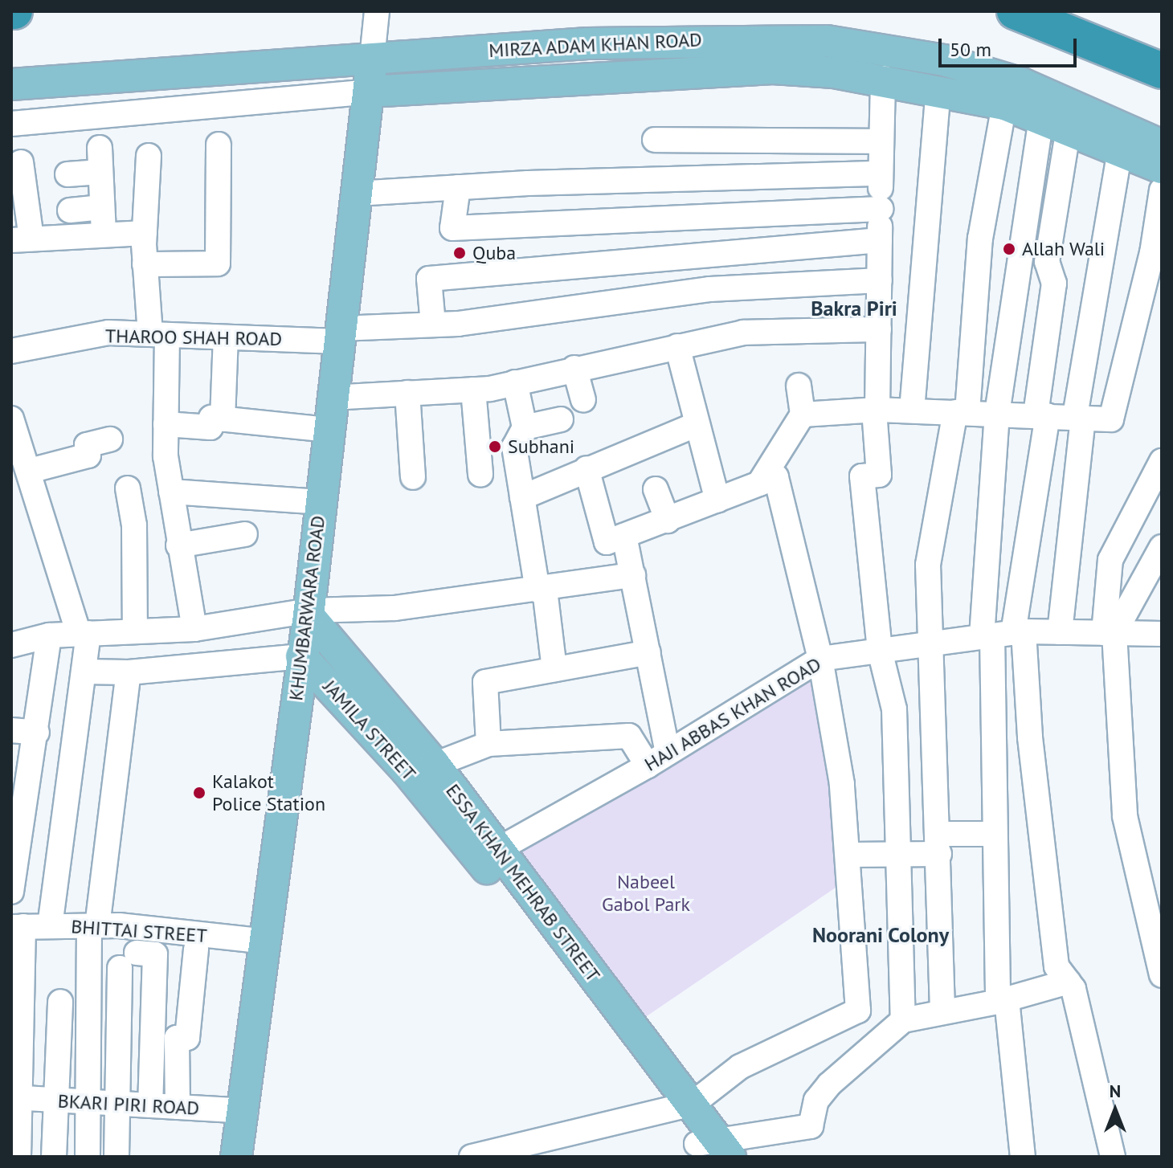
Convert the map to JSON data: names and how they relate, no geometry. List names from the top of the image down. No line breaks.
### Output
{"streets":{"main road":["MIRZA ADAM KHAN ROAD","KHUMBARWARA ROAD","JAMILA STREET","ESSA KHAN MEHRAB STREET"],"street":["THAROO SHAH ROAD","HAJI ABBAS KHAN ROAD","BHITTAI STREET","BKARI PIRI ROAD"]},"crossings":[["MIRZA ADAM KHAN ROAD","KHUMBARWARA ROAD"],["THAROO SHAH ROAD","KHUMBARWARA ROAD"],["KHUMBARWARA ROAD","JAMILA STREET"],["KHUMBARWARA ROAD","ESSA KHAN MEHRAB STREET"],["KHUMBARWARA ROAD","BHITTAI STREET"],["KHUMBARWARA ROAD","BKARI PIRI ROAD"],["HAJI ABBAS KHAN ROAD","JAMILA STREET"],["HAJI ABBAS KHAN ROAD","ESSA KHAN MEHRAB STREET"],["JAMILA STREET","ESSA KHAN MEHRAB STREET"]],"districts":["Bakra Piri","Noorani Colony"],"parks":["Nabeel Gabol Park"],"places":["Allah Wali","Quba","Subhani","Kalakot Police Station"],"scale_bar":"50 m","north":"top"}
